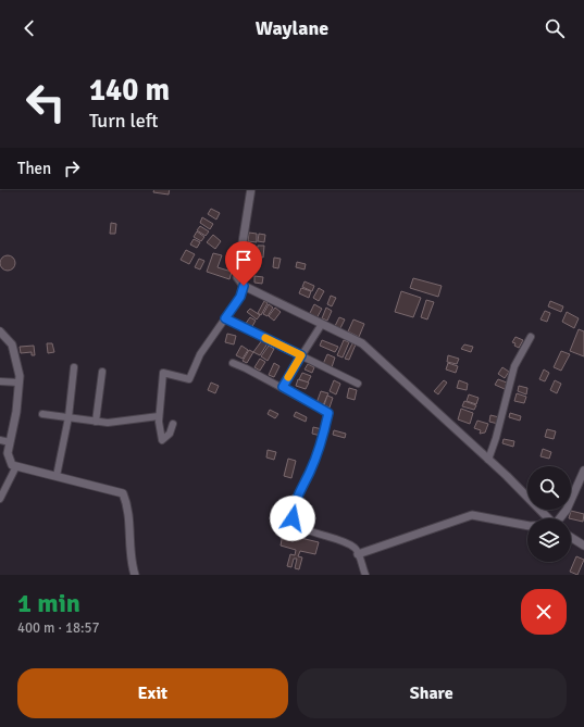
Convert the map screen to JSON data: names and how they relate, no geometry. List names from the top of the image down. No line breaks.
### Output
{"page":{"header":"Waylane","turn":["140 m","Turn left"],"then":"Then","heading":["1 min","400 m · 18:57"],"buttons":["Exit","Share"]}}
